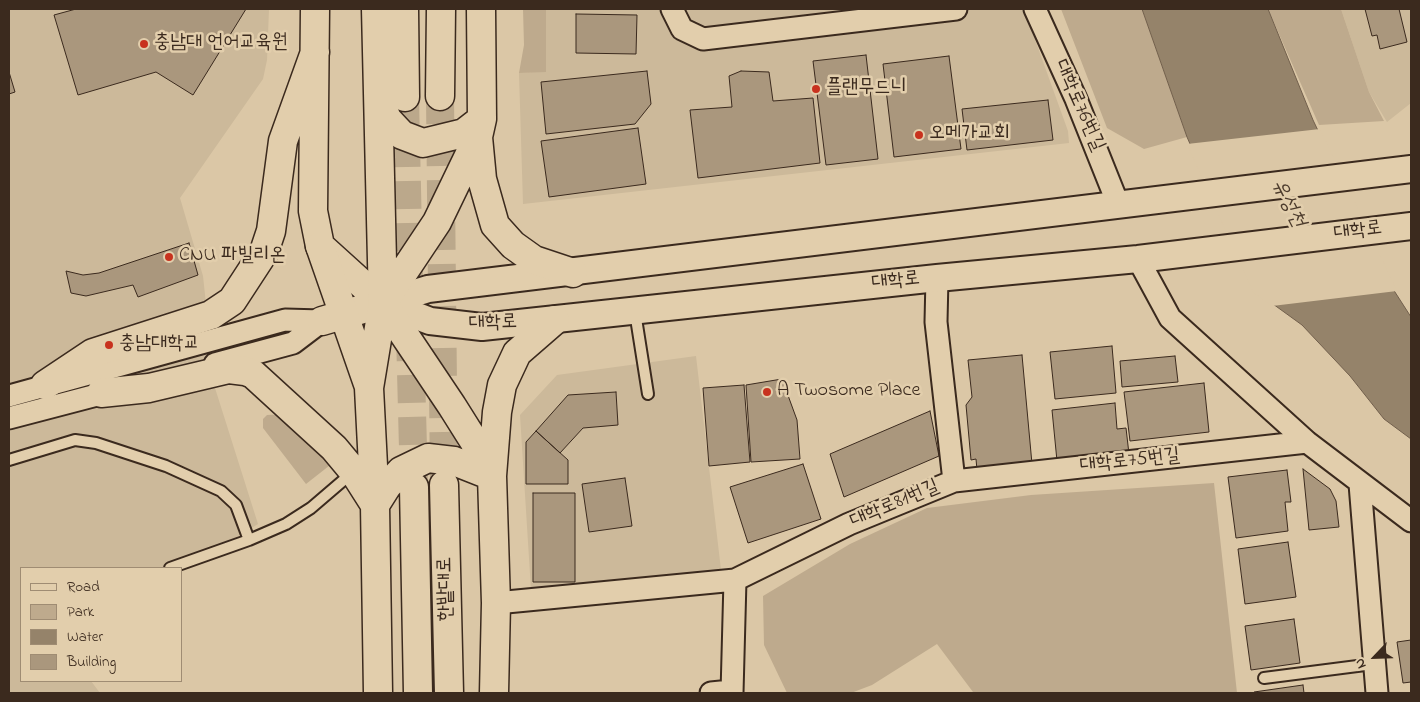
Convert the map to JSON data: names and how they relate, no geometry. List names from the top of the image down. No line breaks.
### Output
{"streets":{"main road":["대학로","한밭대로"],"street":["대학로76번길","대학로75번길","대학로81번길"]},"crossings":[["대학로76번길","대학로"],["대학로","대학로81번길"],["대학로75번길","대학로81번길"]],"water":["유성천"],"places":["충남대 언어교육원","플랜무드니","오메가교회","CNU 파빌리온","충남대학교","A Twosome Place"],"legend":["Road","Park","Water","Building"],"north":"bottom left"}
